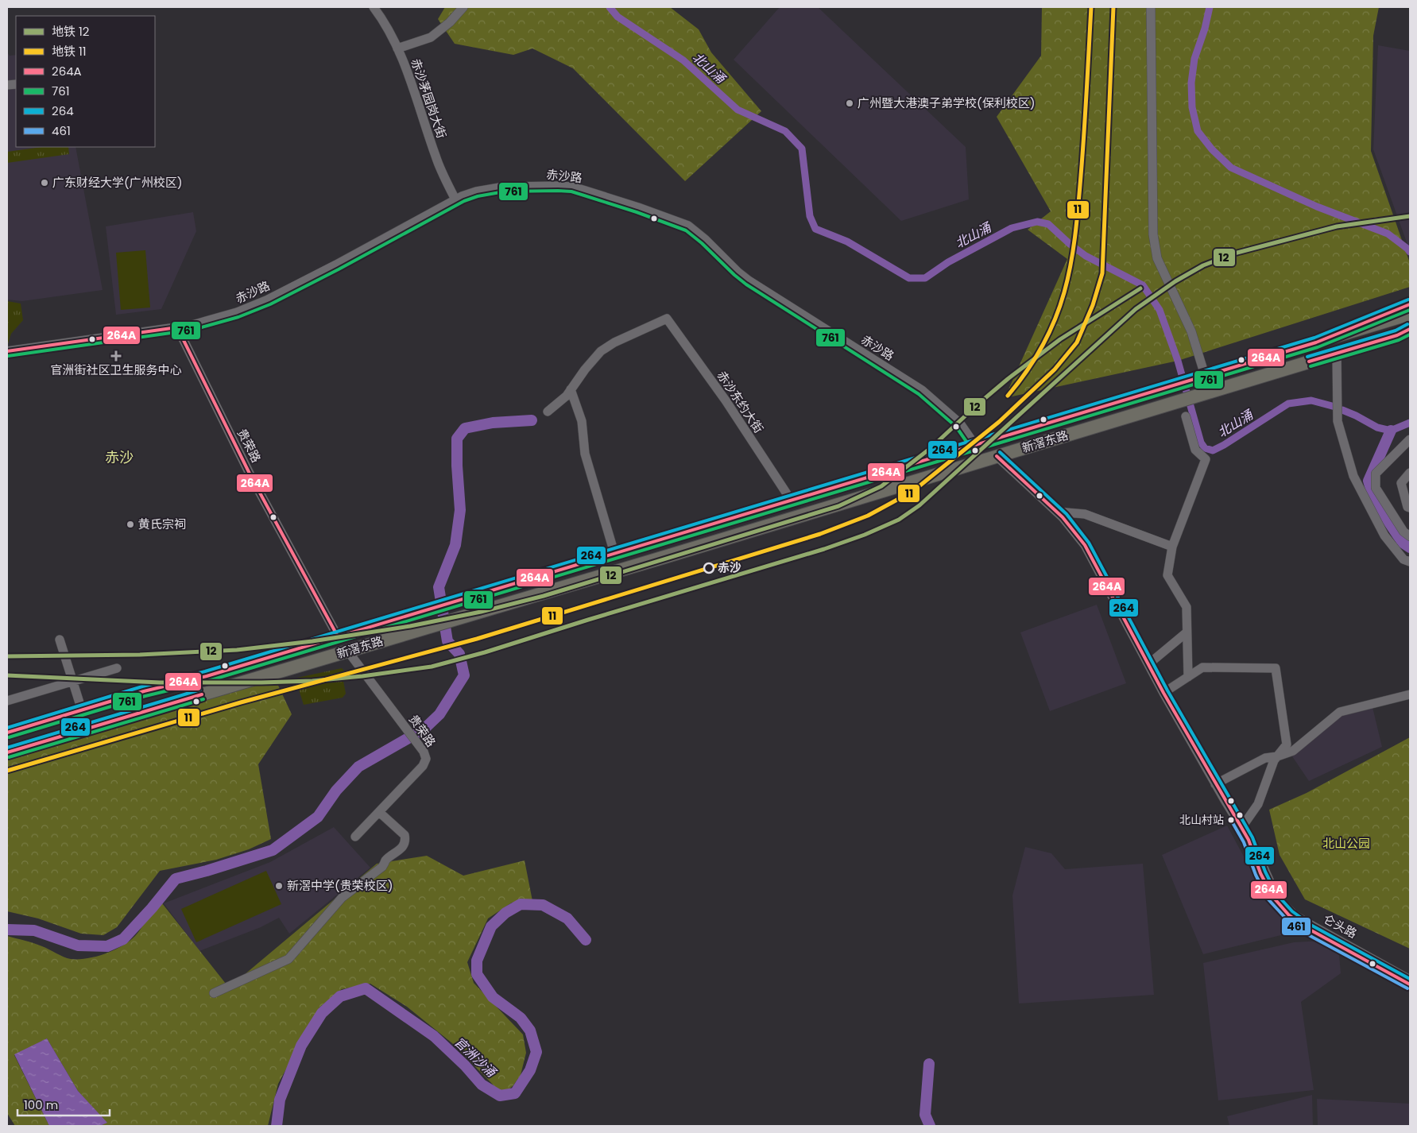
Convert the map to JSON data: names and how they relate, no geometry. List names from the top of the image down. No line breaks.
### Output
{"streets":{"highway":["新滘东路"],"street":["赤沙茅园岗大街","赤沙路","赤沙东约大街","贵荣路","仑头路"]},"crossings":[["赤沙茅园岗大街","赤沙路"],["赤沙路","新滘东路"],["赤沙路","贵荣路"],["赤沙东约大街","新滘东路"],["新滘东路","贵荣路"],["新滘东路","仑头路"]],"districts":["赤沙"],"water":["北山涌","官洲沙涌"],"parks":["北山公园"],"places":{"other":["广州暨大港澳子弟学校(保利校区)","广东财经大学(广州校区)","黄氏宗祠","赤沙","北山村站","新滘中学(贵荣校区)"],"health":["官洲街社区卫生服务中心"]},"lines":["metro line 11","transit line 761","metro line 12","transit line 264","transit line 264A","transit line 461"],"legend":["地铁 12","地铁 11","264A","761","264","461"],"scale_bar":"100 m"}
